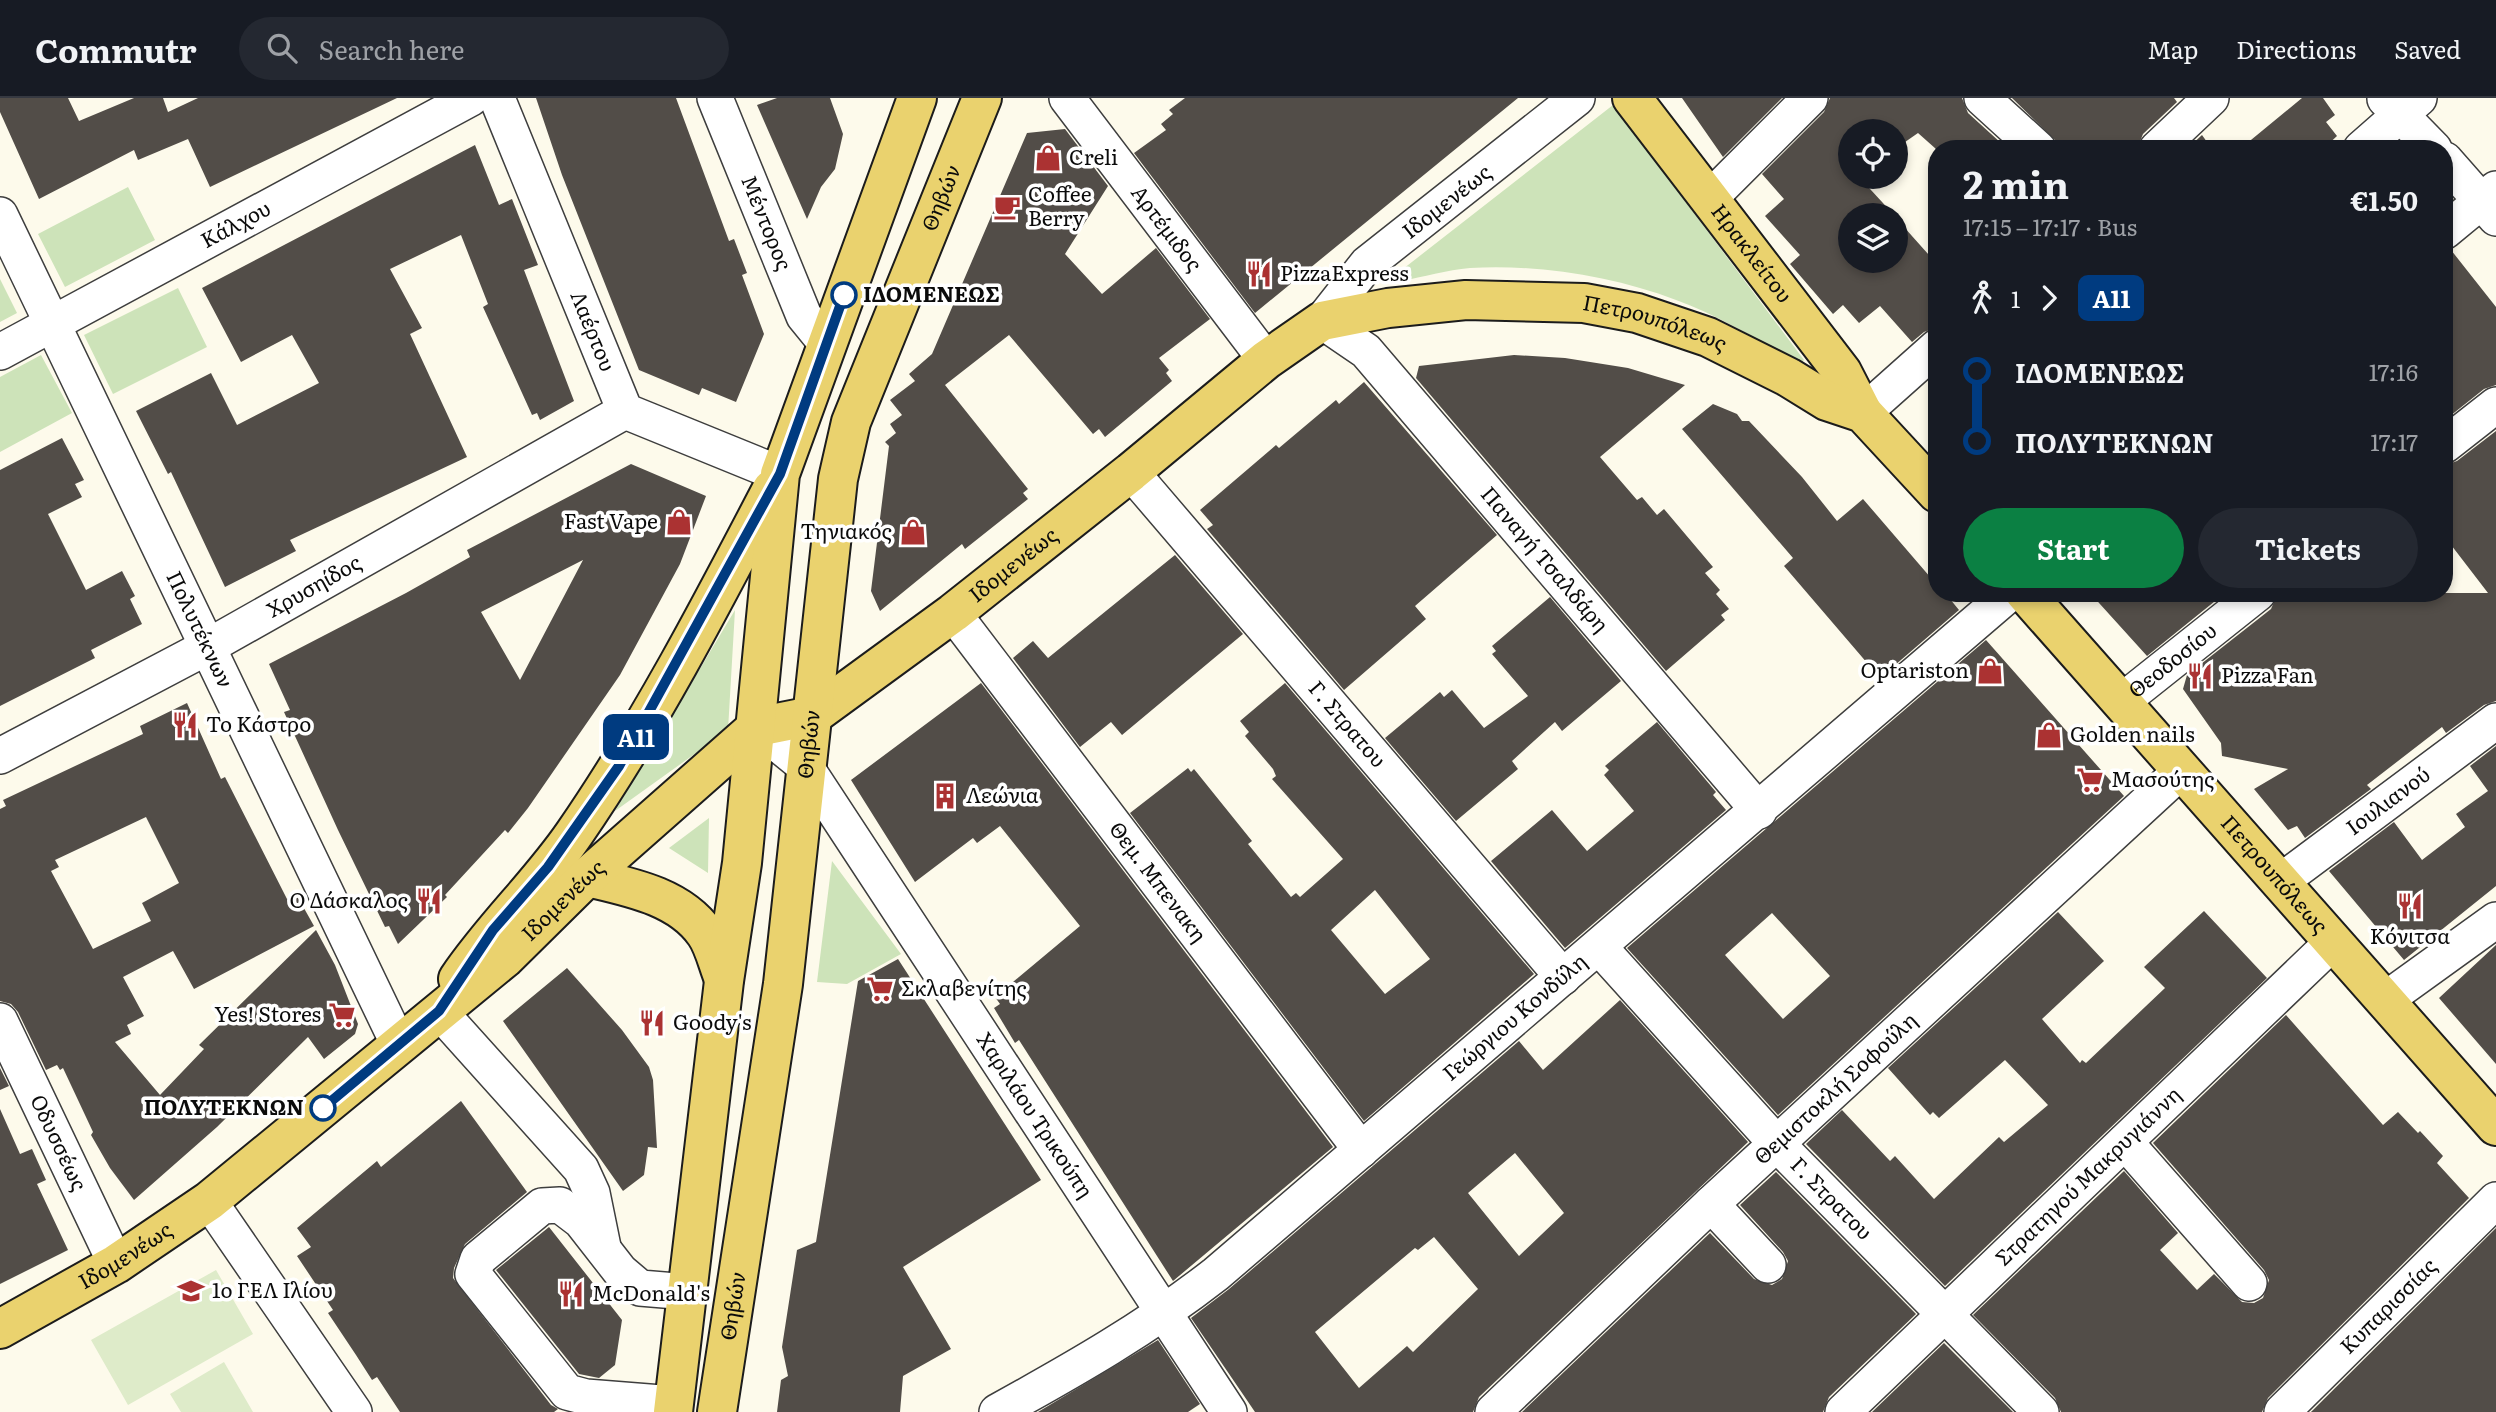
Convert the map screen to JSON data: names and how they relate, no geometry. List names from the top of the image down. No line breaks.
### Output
{"streets":{"main road":["Θηβών","Ιδομενέως","Ηρακλείτου","Πετρουπόλεως"],"street":["Μέντορος","Κάλχου","Αρτέμιδος","Λαέρτου","Παναγή Τσαλδάρη","Χρυσηίδος","Πολυτέκνων","Θεοδοσίου","Γ. Στρατου","Ιουλιανού","Θεμ. Μπενακη","Γεώργιου Κονδύλη","Θεμιστοκλή Σοφούλη","Χαριλάου Τρικούπη","Οδυσσέως","Στρατηγού Μακρυγιάννη","Κυπαρισσίας"]},"crossings":[["Θηβών","Ιδομενέως"],["Θηβών","Χαριλάου Τρικούπη"],["Ιδομενέως","Αρτέμιδος"],["Ιδομενέως","Πετρουπόλεως"],["Ιδομενέως","Παναγή Τσαλδάρη"],["Ιδομενέως","Πολυτέκνων"],["Ιδομενέως","Γ. Στρατου"],["Ιδομενέως","Θεμ. Μπενακη"],["Ιδομενέως","Χαριλάου Τρικούπη"],["Ιδομενέως","Οδυσσέως"],["Κάλχου","Πολυτέκνων"],["Ηρακλείτου","Πετρουπόλεως"],["Πετρουπόλεως","Παναγή Τσαλδάρη"],["Πετρουπόλεως","Θεοδοσίου"],["Πετρουπόλεως","Ιουλιανού"],["Πετρουπόλεως","Θεμιστοκλή Σοφούλη"],["Πετρουπόλεως","Στρατηγού Μακρυγιάννη"],["Λαέρτου","Χρυσηίδος"],["Παναγή Τσαλδάρη","Γεώργιου Κονδύλη"],["Χρυσηίδος","Πολυτέκνων"],["Γ. Στρατου","Γεώργιου Κονδύλη"],["Γ. Στρατου","Θεμιστοκλή Σοφούλη"],["Γ. Στρατου","Στρατηγού Μακρυγιάννη"],["Θεμ. Μπενακη","Γεώργιου Κονδύλη"],["Γεώργιου Κονδύλη","Χαριλάου Τρικούπη"]],"places":{"shop":["Creli","Fast Vape","Τηνιακός","Optariston","Golden nails"],"cafe":["Coffee Berry"],"restaurant":["PizzaExpress","Pizza Fan","Το Κάστρο","Ο Δάσκαλος","Κόνιτσα","Goody's","McDonald's"],"other":["ΙΔΟΜΕΝΕΩΣ","ΠΟΛΥΤΕΚΝΩΝ"],"supermarket":["Μασούτης","Σκλαβενίτης","Yes! Stores"],"building":["Λεώνια"],"school or university":["1ο ΓΕΛ Ιλίου"]},"lines":["bus line Α11"],"page":{"header":"Commutr","search":"Search here","nav":["Map","Directions","Saved"],"on_map":"Α11","heading":["2 min","17:15 – 17:17 · Bus","€1.50"],"legs":["1","Α11"],"list":[{"name":"ΙΔΟΜΕΝΕΩΣ","value":"17:16"},{"name":"ΠΟΛΥΤΕΚΝΩΝ","value":"17:17"}],"buttons":["Start","Tickets"]}}
